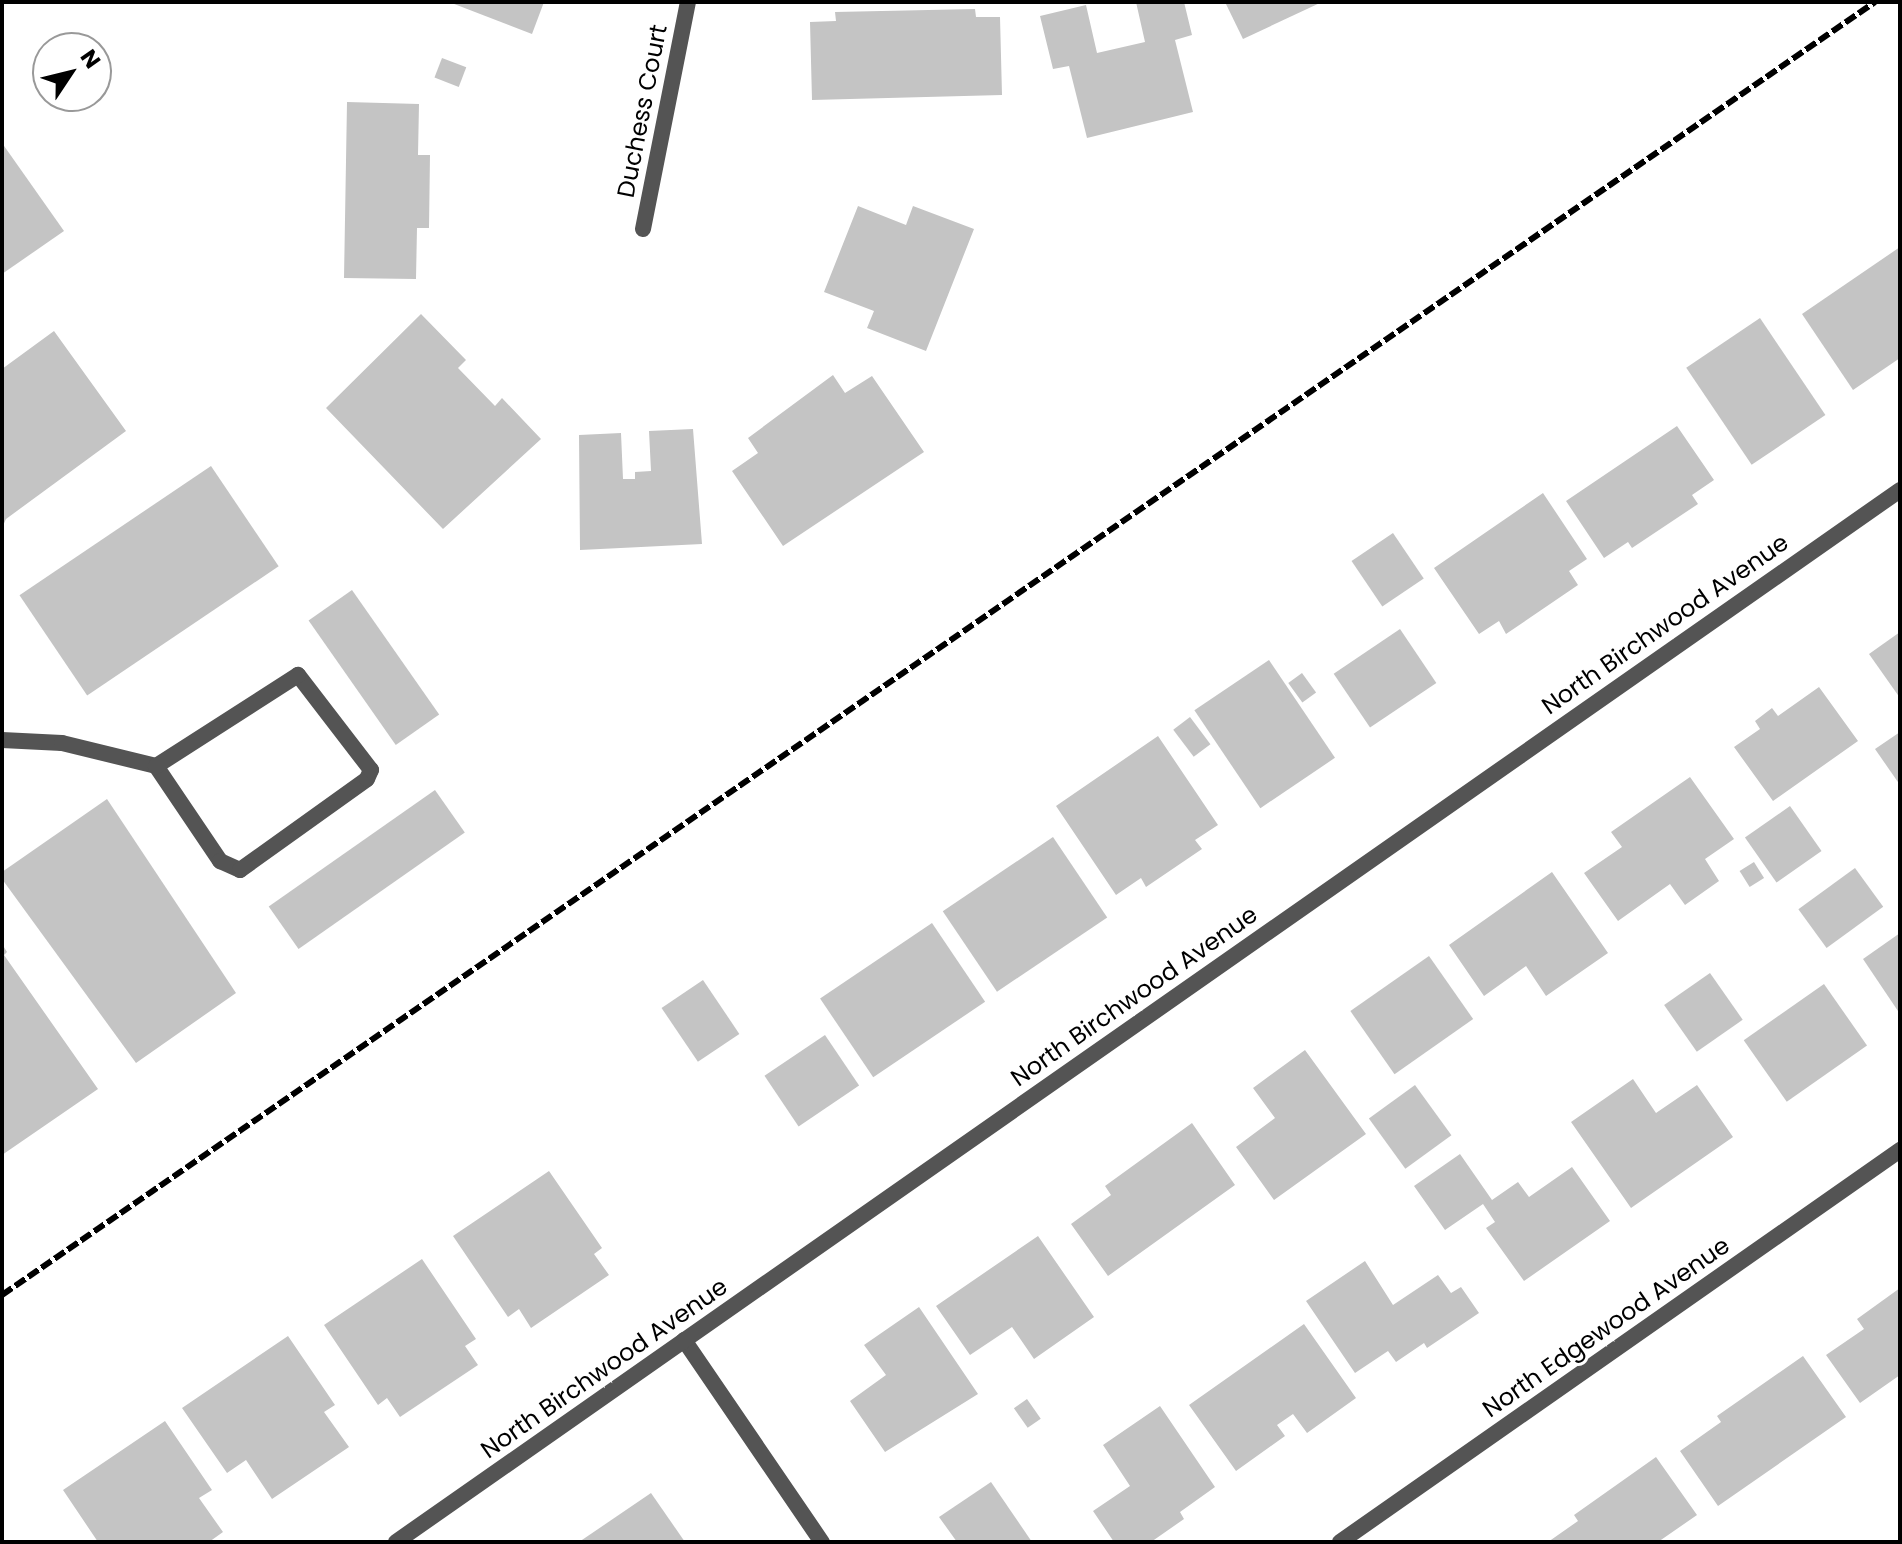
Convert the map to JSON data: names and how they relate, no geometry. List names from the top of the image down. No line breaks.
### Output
{"streets":{"street":["Duchess Court","North Birchwood Avenue","North Edgewood Avenue"]},"north":"top right"}
